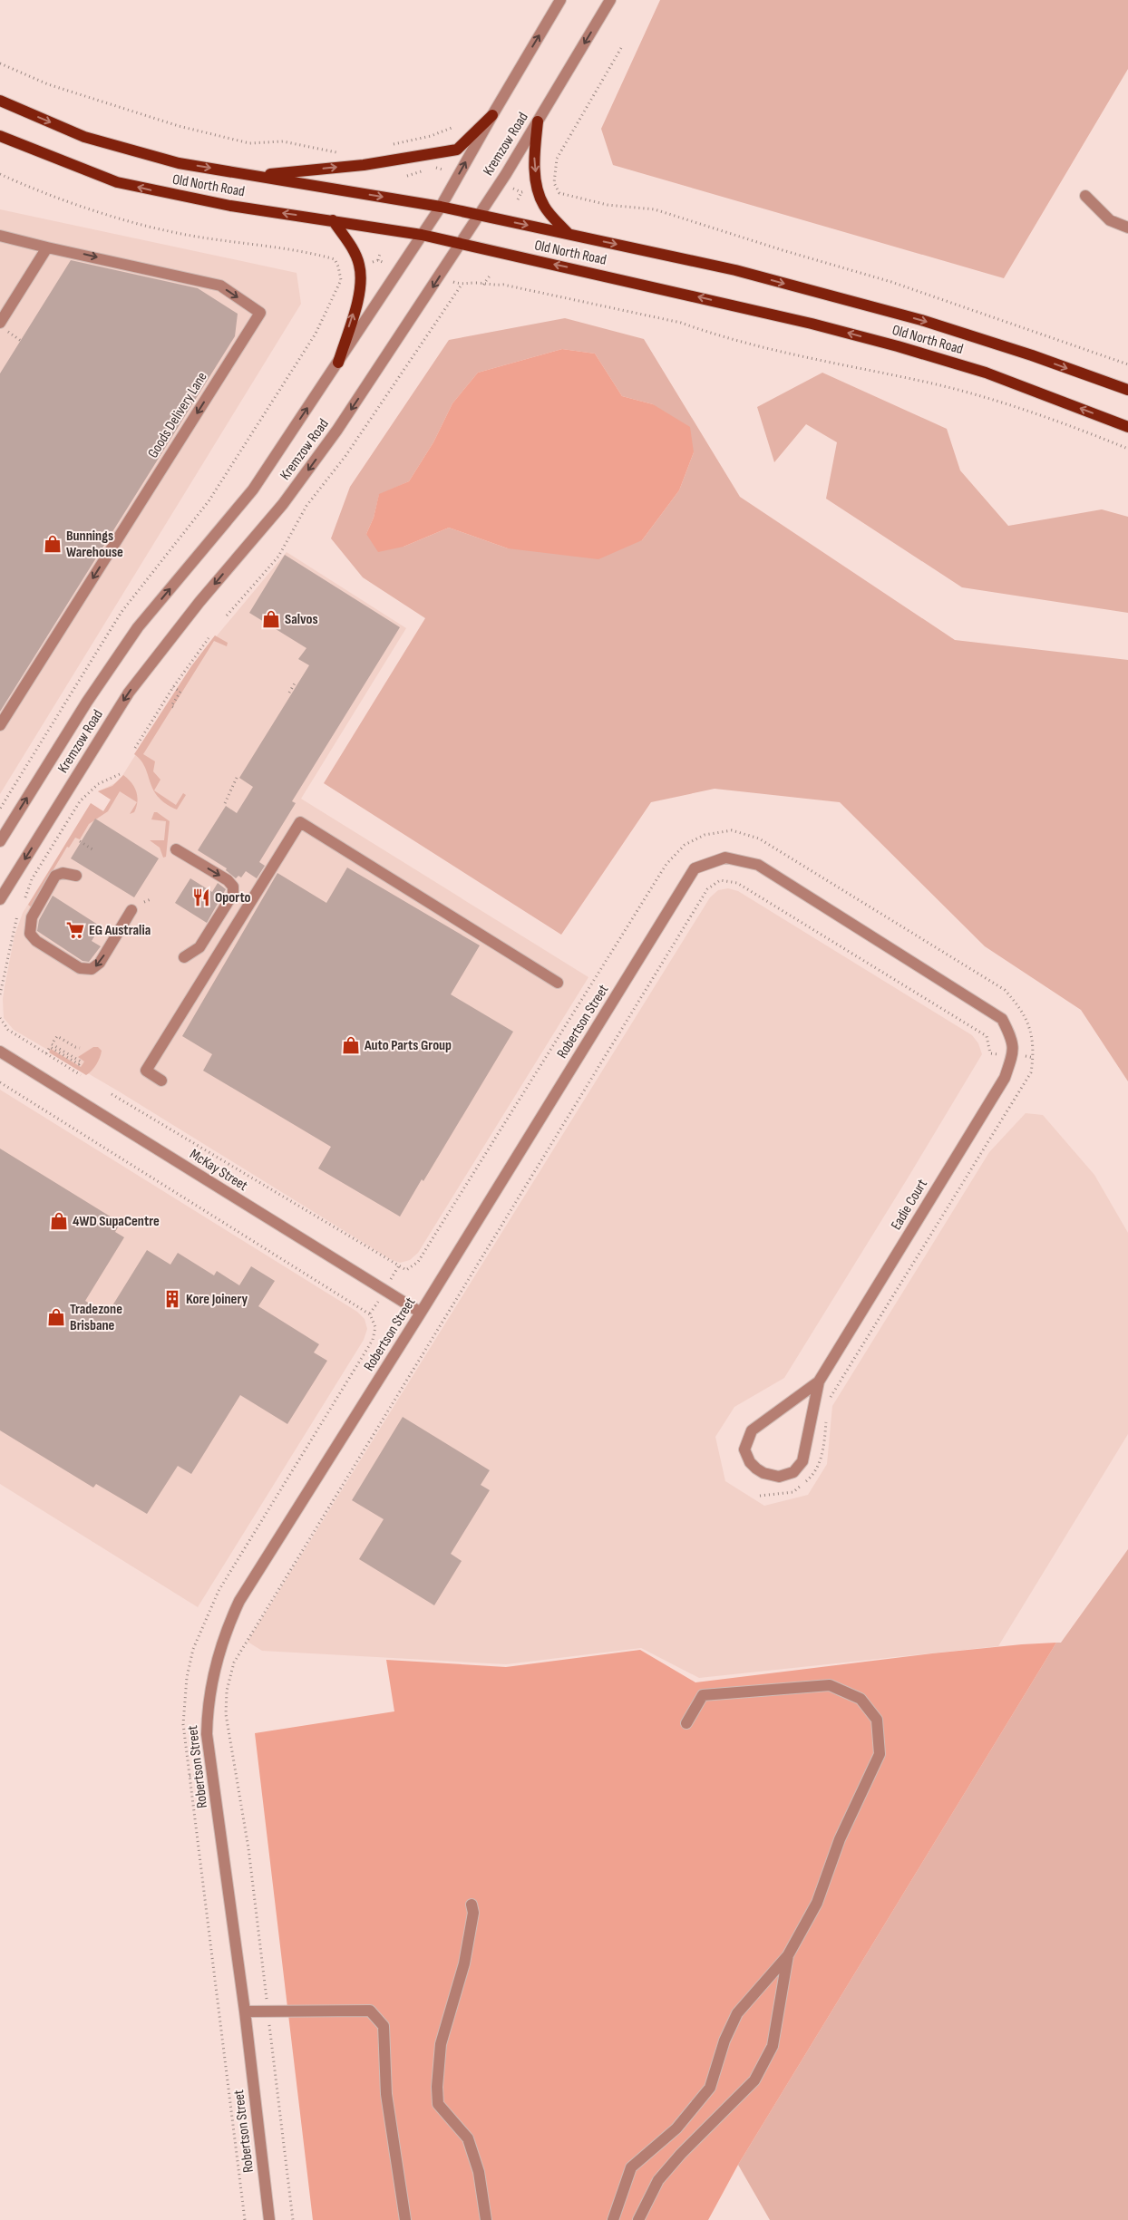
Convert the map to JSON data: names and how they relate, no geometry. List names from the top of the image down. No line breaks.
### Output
{"streets":{"main road":["Old North Road"],"street":["Kremzow Road","Goods Delivery Lane","Robertson Street","McKay Street","Eadie Court"]},"crossings":[["Kremzow Road","Old North Road"],["Robertson Street","McKay Street"],["Robertson Street","Eadie Court"]],"places":{"shop":["Bunnings Warehouse","Salvos","Auto Parts Group","4WD SupaCentre","Tradezone Brisbane"],"restaurant":["Oporto"],"supermarket":["EG Australia"],"building":["Kore Joinery"]}}
